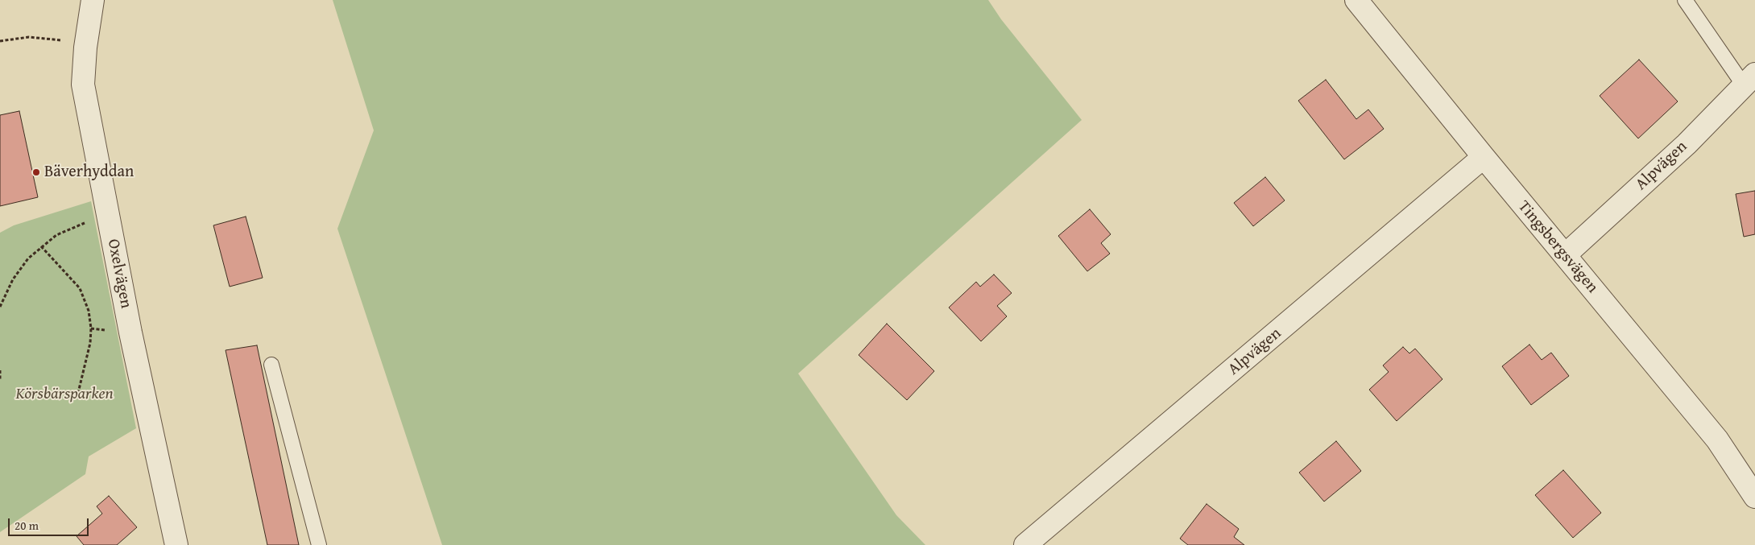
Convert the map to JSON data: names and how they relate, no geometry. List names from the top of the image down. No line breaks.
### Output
{"streets":{"street":["Alpvägen","Tingsbergsvägen","Oxelvägen"]},"crossings":[["Alpvägen","Tingsbergsvägen"]],"parks":["Körsbärsparken"],"places":["Bäverhyddan"],"scale_bar":"20 m"}
